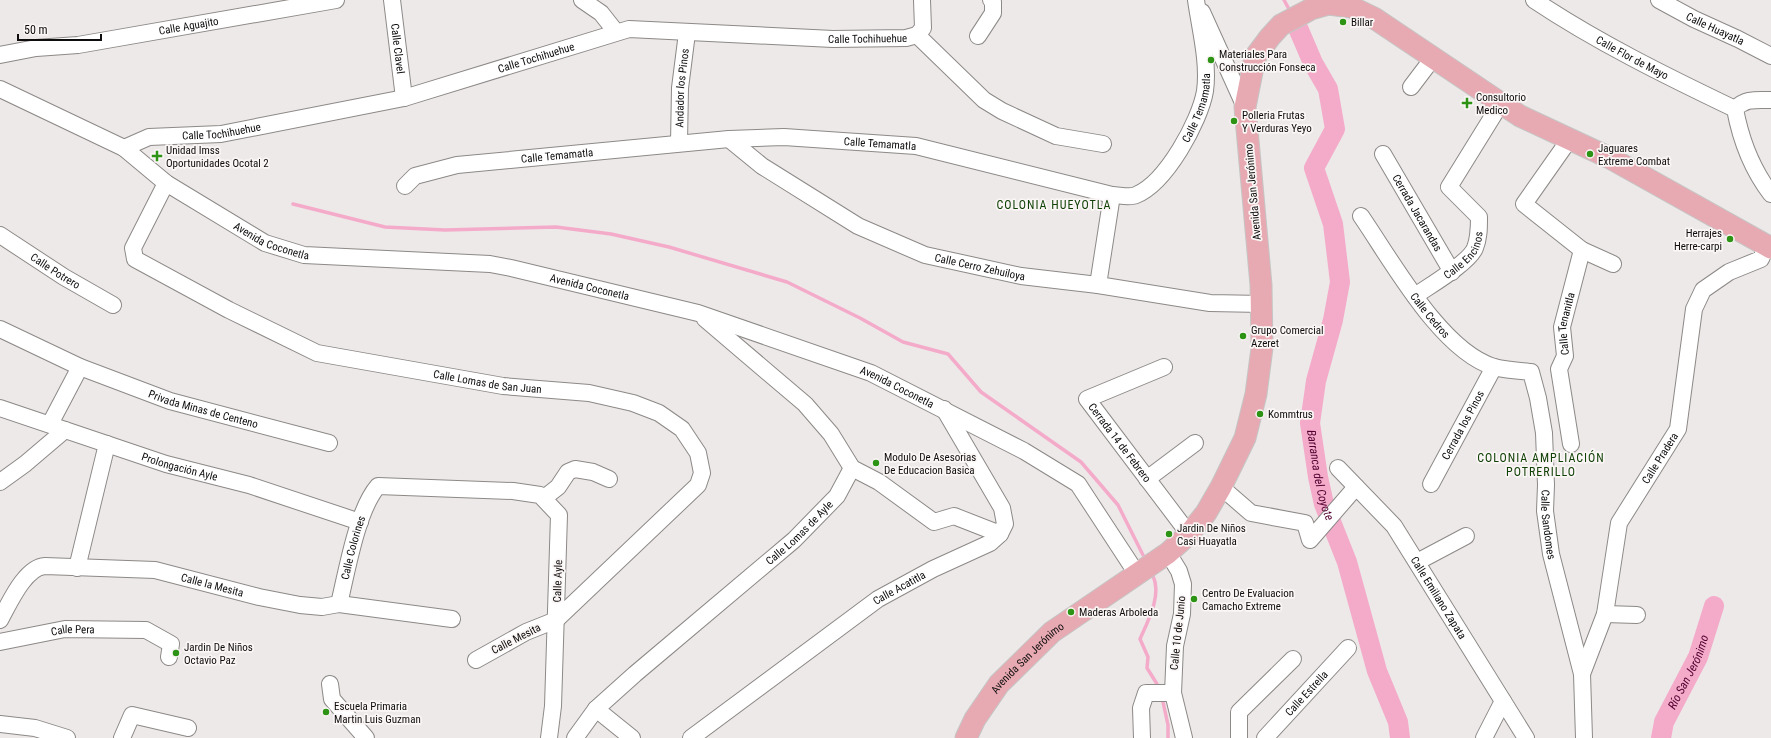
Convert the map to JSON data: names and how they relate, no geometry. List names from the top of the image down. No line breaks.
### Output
{"streets":{"main road":["Avenida San Jerónimo"],"street":["Calle Aguajito","Calle Huayatla","Calle Tochihuehue","Calle Clavel","Calle Flor de Mayo","Andador los Pinos","Calle Temamatla","Cerrada Jacarandas","Avenida Coconetla","Calle Encinos","Calle Cerro Zehuiloya","Calle Potrero","Calle Cedros","Calle Tenanitla","Calle Lomas de San Juan","Privada Minas de Centeno","Cerrada los Pinos","Cerrada 14 de Febrero","Calle Pradera","Prolongación Ayle","Calle Sandomes","Calle Lomas de Ayle","Calle Colorines","Calle Ayle","Calle la Mesita","Calle Acatitla","Calle Emiliano Zapata","Calle Pera","Calle 10 de Junio","Calle Mesita","Calle Estrella"]},"crossings":[["Calle Tochihuehue","Calle Clavel"],["Calle Tochihuehue","Andador los Pinos"],["Calle Tochihuehue","Avenida Coconetla"],["Andador los Pinos","Calle Temamatla"],["Calle Temamatla","Calle Cerro Zehuiloya"],["Avenida San Jerónimo","Avenida Coconetla"],["Avenida San Jerónimo","Calle Encinos"],["Avenida San Jerónimo","Calle Cerro Zehuiloya"],["Avenida San Jerónimo","Cerrada 14 de Febrero"],["Avenida San Jerónimo","Calle Pradera"],["Avenida San Jerónimo","Calle 10 de Junio"],["Cerrada Jacarandas","Calle Encinos"],["Avenida Coconetla","Calle Lomas de San Juan"],["Calle Encinos","Calle Cedros"],["Calle Cedros","Cerrada los Pinos"],["Calle Cedros","Calle Sandomes"],["Calle Lomas de San Juan","Calle Ayle"],["Calle Lomas de San Juan","Calle Mesita"],["Calle Pradera","Calle Sandomes"],["Prolongación Ayle","Calle Colorines"],["Calle Colorines","Calle Ayle"],["Calle Colorines","Calle la Mesita"],["Calle Ayle","Calle Mesita"]],"districts":["COLONIA HUEYOTLA","COLONIA AMPLIACIÓN POTRERILLO"],"water":["Barranca del Coyote","Río San Jerónimo"],"places":{"other":["Billar","Materiales Para Construcción Fonseca","Polleria Frutas Y Verduras Yeyo","Jaguares Extreme Combat","Herrajes Herre-carpi","Grupo Comercial Azeret","Kommtrus","Modulo De Asesorias De Educacion Basica","Jardin De Niños Casi Huayatla","Centro De Evaluacion Camacho Extreme","Maderas Arboleda","Jardin De Niños Octavio Paz","Escuela Primaria Martin Luis Guzman"],"health":["Consultorio Medico","Unidad Imss Oportunidades Ocotal 2"]},"scale_bar":"50 m"}
